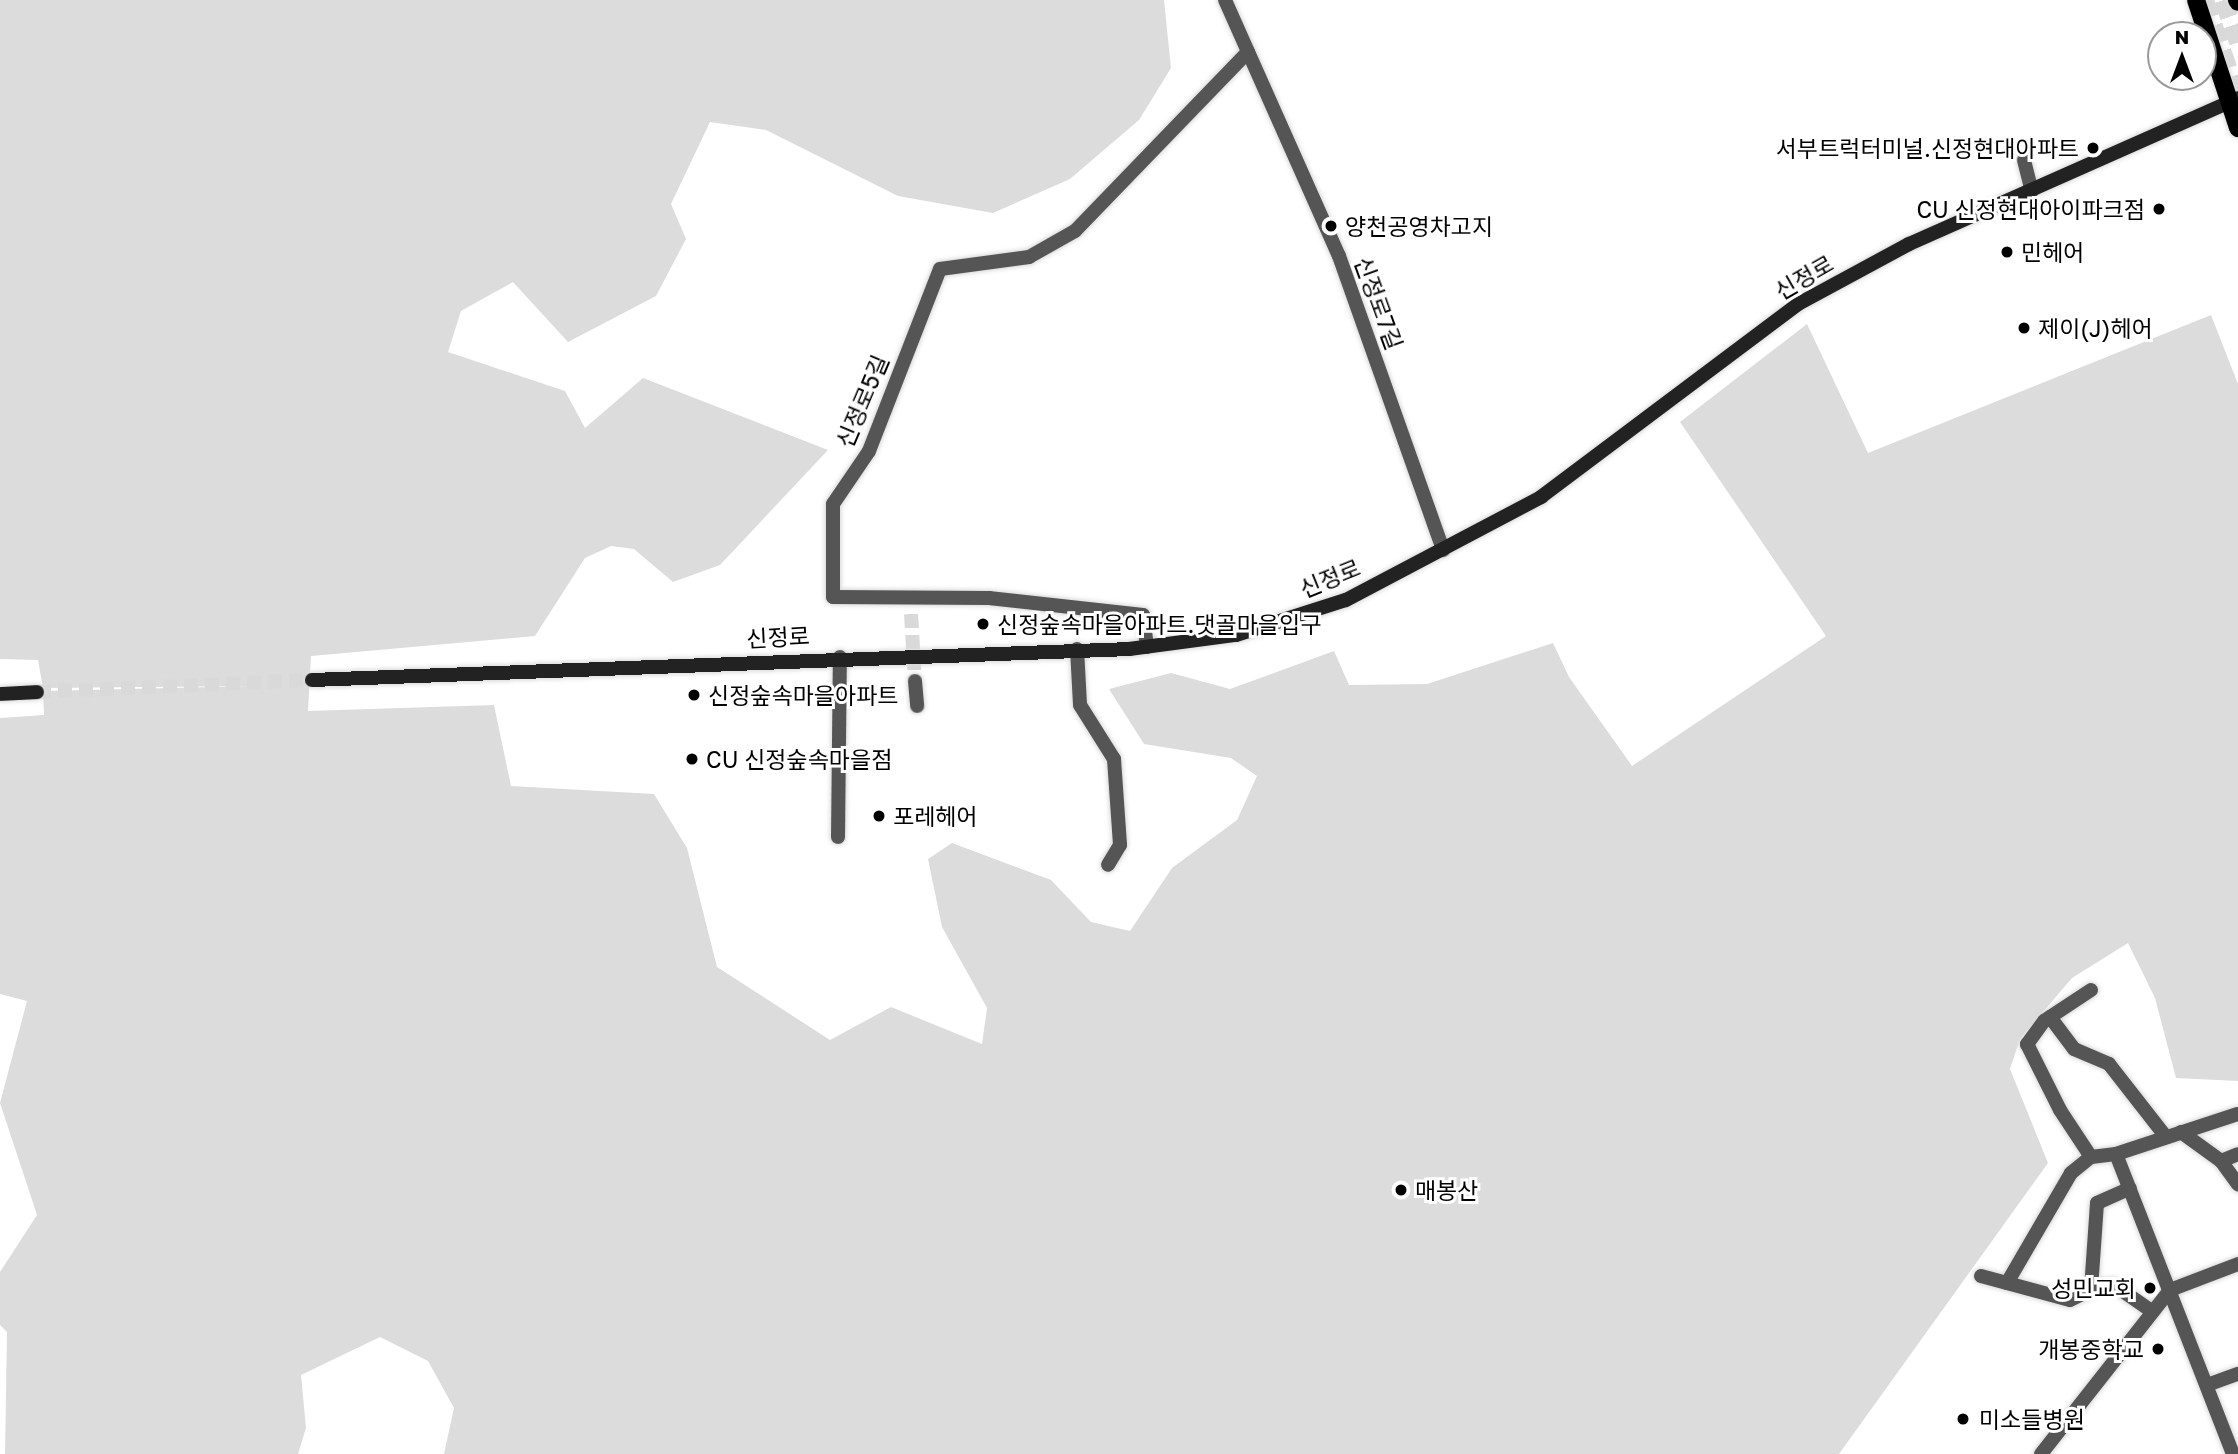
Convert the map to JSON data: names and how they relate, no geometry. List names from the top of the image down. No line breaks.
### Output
{"streets":{"main road":["신정로"],"street":["신정로7길","신정로5길"]},"crossings":[["신정로","신정로7길"],["신정로","신정로5길"],["신정로7길","신정로5길"]],"places":["서부트럭터미널.신정현대아파트","CU 신정현대아이파크점","양천공영차고지","민헤어","제이(J)헤어","신정숲속마을아파트.댓골마을입구","신정숲속마을아파트","CU 신정숲속마을점","포레헤어","매봉산","성민교회","개봉중학교","미소들병원"],"north":"top"}
